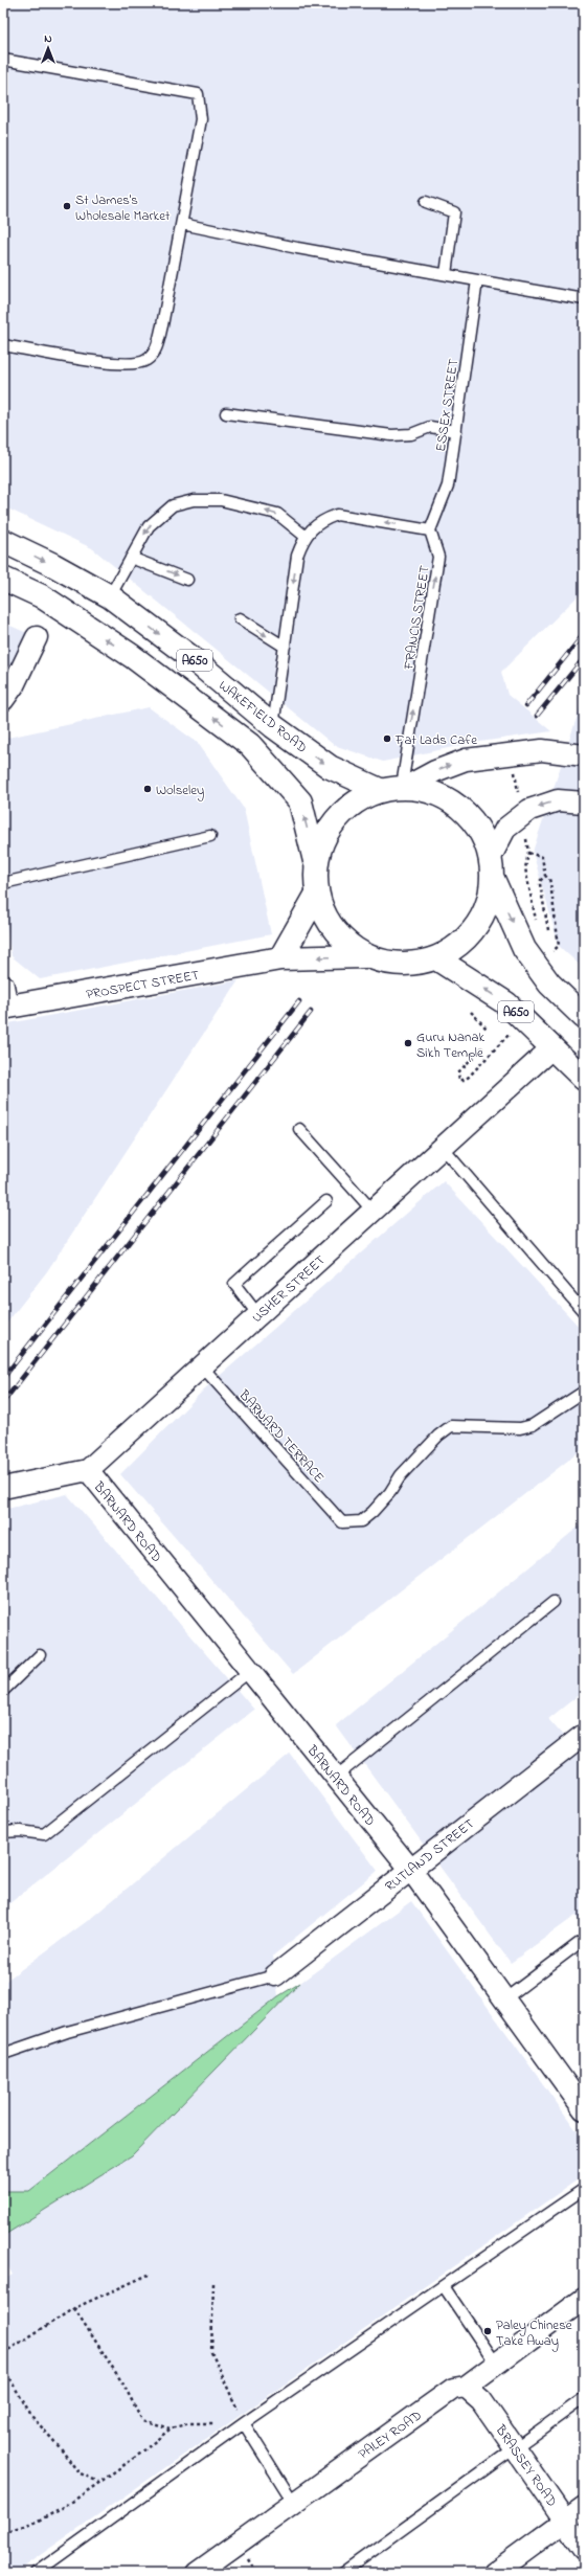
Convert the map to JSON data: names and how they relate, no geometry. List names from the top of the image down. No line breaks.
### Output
{"streets":{"main road":["A650","WAKEFIELD ROAD","PROSPECT STREET"],"street":["USHER STREET","BARNARD ROAD","RUTLAND STREET","PALEY ROAD","BRASSEY ROAD"],"lane":["ESSEX STREET","FRANCIS STREET","BARNARD TERRACE"]},"crossings":[["ESSEX STREET","FRANCIS STREET"],["FRANCIS STREET","A650"],["FRANCIS STREET","WAKEFIELD ROAD"],["A650","WAKEFIELD ROAD"],["A650","PROSPECT STREET"],["A650","USHER STREET"],["USHER STREET","BARNARD TERRACE"],["USHER STREET","BARNARD ROAD"],["BARNARD ROAD","RUTLAND STREET"],["PALEY ROAD","BRASSEY ROAD"]],"one_way":["FRANCIS STREET"],"places":["St James's Wholesale Market","Fat Lads Cafe","Wolseley","Guru Nanak Sikh Temple","Paley Chinese Take Away"],"north":"top"}
